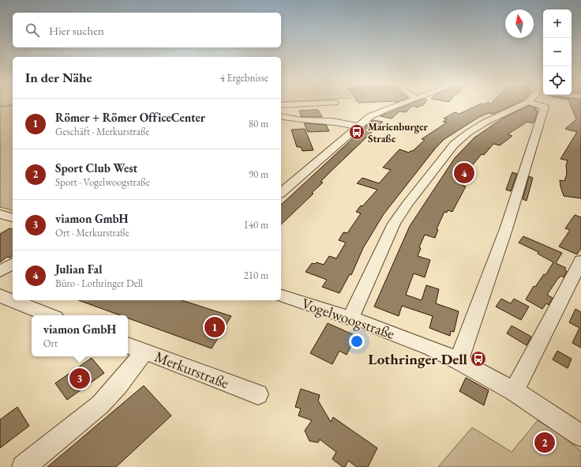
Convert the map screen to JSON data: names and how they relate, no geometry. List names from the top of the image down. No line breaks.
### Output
{"streets":{"street":["Vogelwoogstraße","Merkurstraße"]},"places":{"bus stop":["Marienburger Straße","Lothringer Dell"]},"north":"top","page":{"map_buttons":["+","−"],"search":"Hier suchen","heading":["In der Nähe","4 Ergebnisse"],"list":[{"mark":"1","name":"Römer + Römer OfficeCenter","note":"Geschäft · Merkurstraße","value":"80 m"},{"mark":"2","name":"Sport Club West","note":"Sport · Vogelwoogstraße","value":"90 m"},{"mark":"3","name":"viamon GmbH","note":"Ort · Merkurstraße","value":"140 m"},{"mark":"4","name":"Julian Fal","note":"Büro · Lothringer Dell","value":"210 m"}],"pins":["4","1","3","2"],"popup":["viamon GmbH","Ort"]}}
